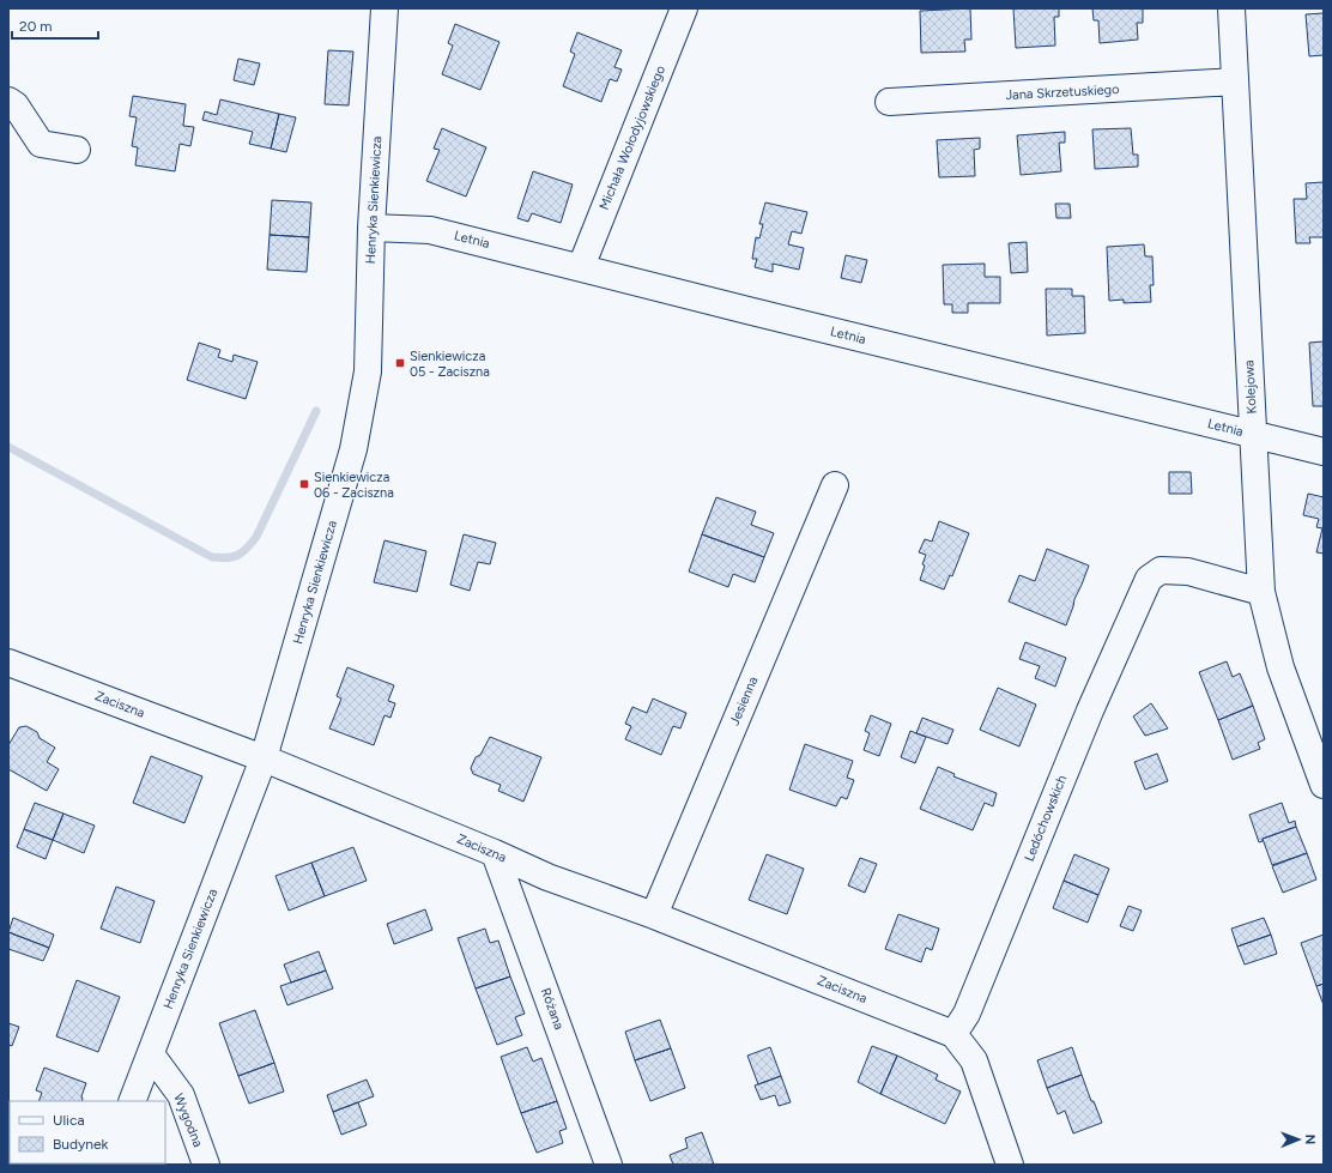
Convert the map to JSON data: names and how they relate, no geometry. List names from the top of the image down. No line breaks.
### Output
{"streets":{"street":["Jana Skrzetuskiego","Michała Wołodyjowskiego","Henryka Sienkiewicza","Letnia","Kolejowa","Jesienna","Zaciszna","Ledóchowskich","Różana","Wygodna"]},"crossings":[["Jana Skrzetuskiego","Kolejowa"],["Michała Wołodyjowskiego","Letnia"],["Henryka Sienkiewicza","Letnia"],["Henryka Sienkiewicza","Zaciszna"],["Henryka Sienkiewicza","Wygodna"],["Letnia","Kolejowa"],["Kolejowa","Ledóchowskich"],["Jesienna","Zaciszna"],["Zaciszna","Ledóchowskich"],["Zaciszna","Różana"]],"places":{"transit":["Sienkiewicza 05 - Zaciszna","Sienkiewicza 06 - Zaciszna"]},"legend":["Ulica","Budynek"],"scale_bar":"20 m","north":"right"}
